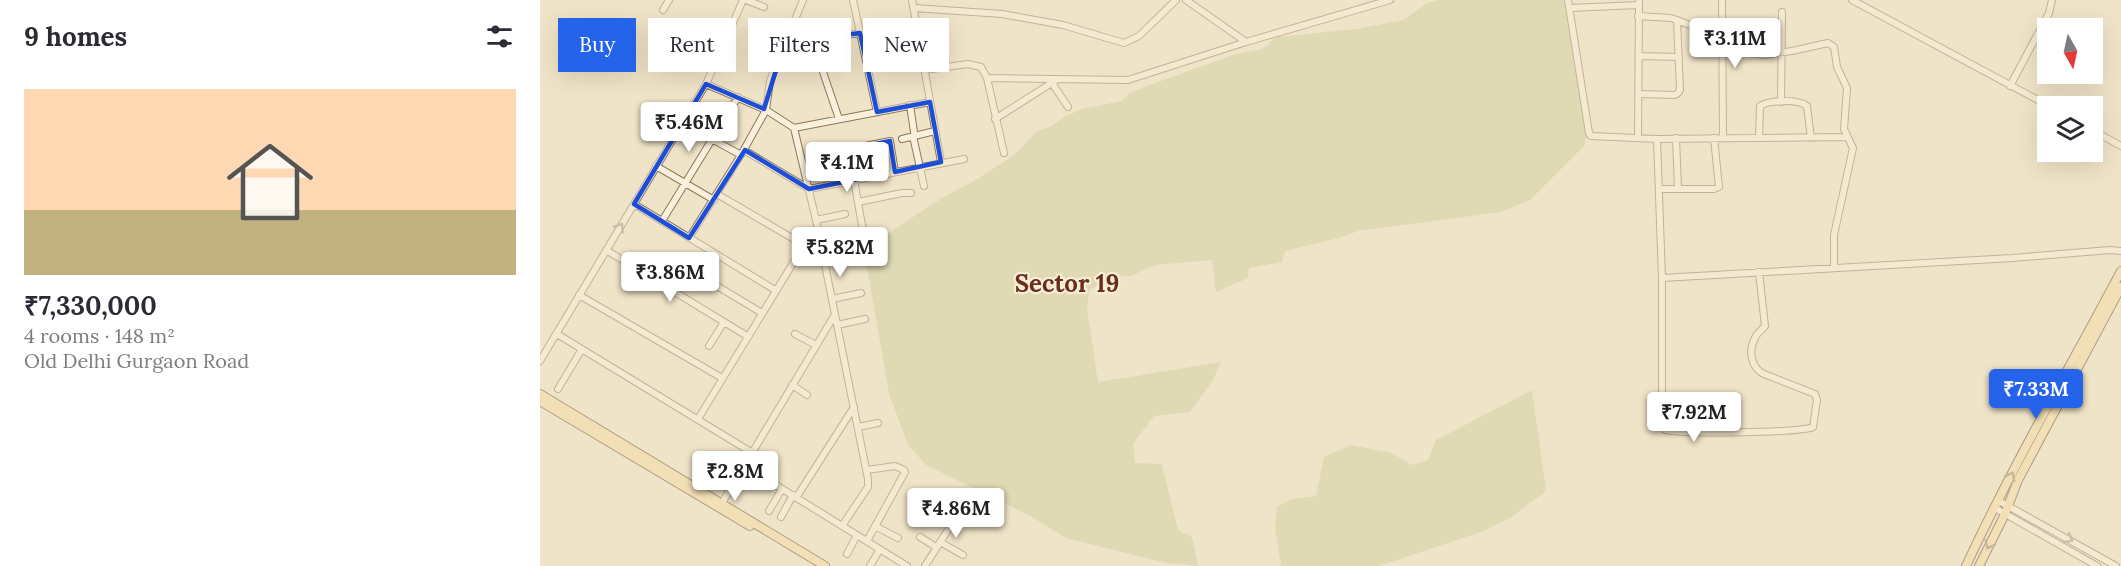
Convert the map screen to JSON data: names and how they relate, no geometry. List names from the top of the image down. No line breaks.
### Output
{"districts":["Sector 19"],"north":"bottom","page":{"heading":"9 homes","price":["₹3.11M","₹5.46M","₹4.1M","₹5.82M","₹3.86M","₹7.33M","₹7.92M","₹2.8M","₹4.86M"],"chip":["Buy","Rent","Filters","New"],"list":[{"name":"₹7,330,000","note":"4 rooms · 148 m² · Old Delhi Gurgaon Road"}]}}
